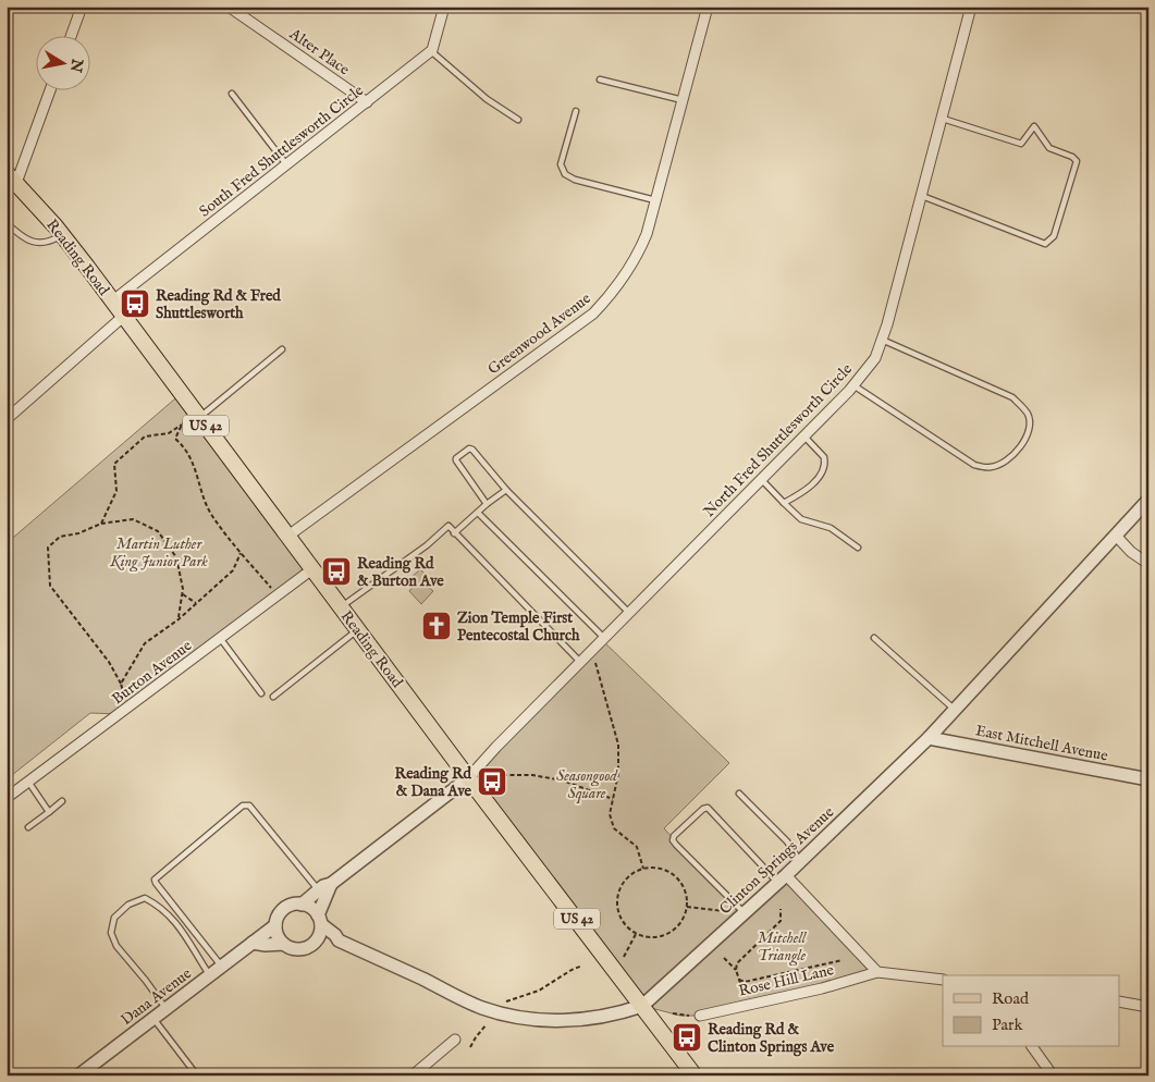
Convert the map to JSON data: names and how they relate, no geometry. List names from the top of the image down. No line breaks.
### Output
{"streets":{"main road":["Reading Road","US 42"],"street":["Alter Place","South Fred Shuttlesworth Circle","Greenwood Avenue","North Fred Shuttlesworth Circle","Burton Avenue","East Mitchell Avenue","Clinton Springs Avenue","Rose Hill Lane","Dana Avenue"]},"crossings":[["Alter Place","South Fred Shuttlesworth Circle"],["South Fred Shuttlesworth Circle","Reading Road"],["Reading Road","Greenwood Avenue"],["Reading Road","North Fred Shuttlesworth Circle"],["Reading Road","Burton Avenue"],["Reading Road","Clinton Springs Avenue"],["East Mitchell Avenue","Clinton Springs Avenue"],["Clinton Springs Avenue","Dana Avenue"]],"parks":["Martin Luther King Junior Park","Seasongood Square","Mitchell Triangle"],"places":{"bus stop":["Reading Rd & Fred Shuttlesworth","Reading Rd & Burton Ave","Reading Rd & Dana Ave","Reading Rd & Clinton Springs Ave"],"church":["Zion Temple First Pentecostal Church"]},"legend":["Road","Park"],"north":"right"}
